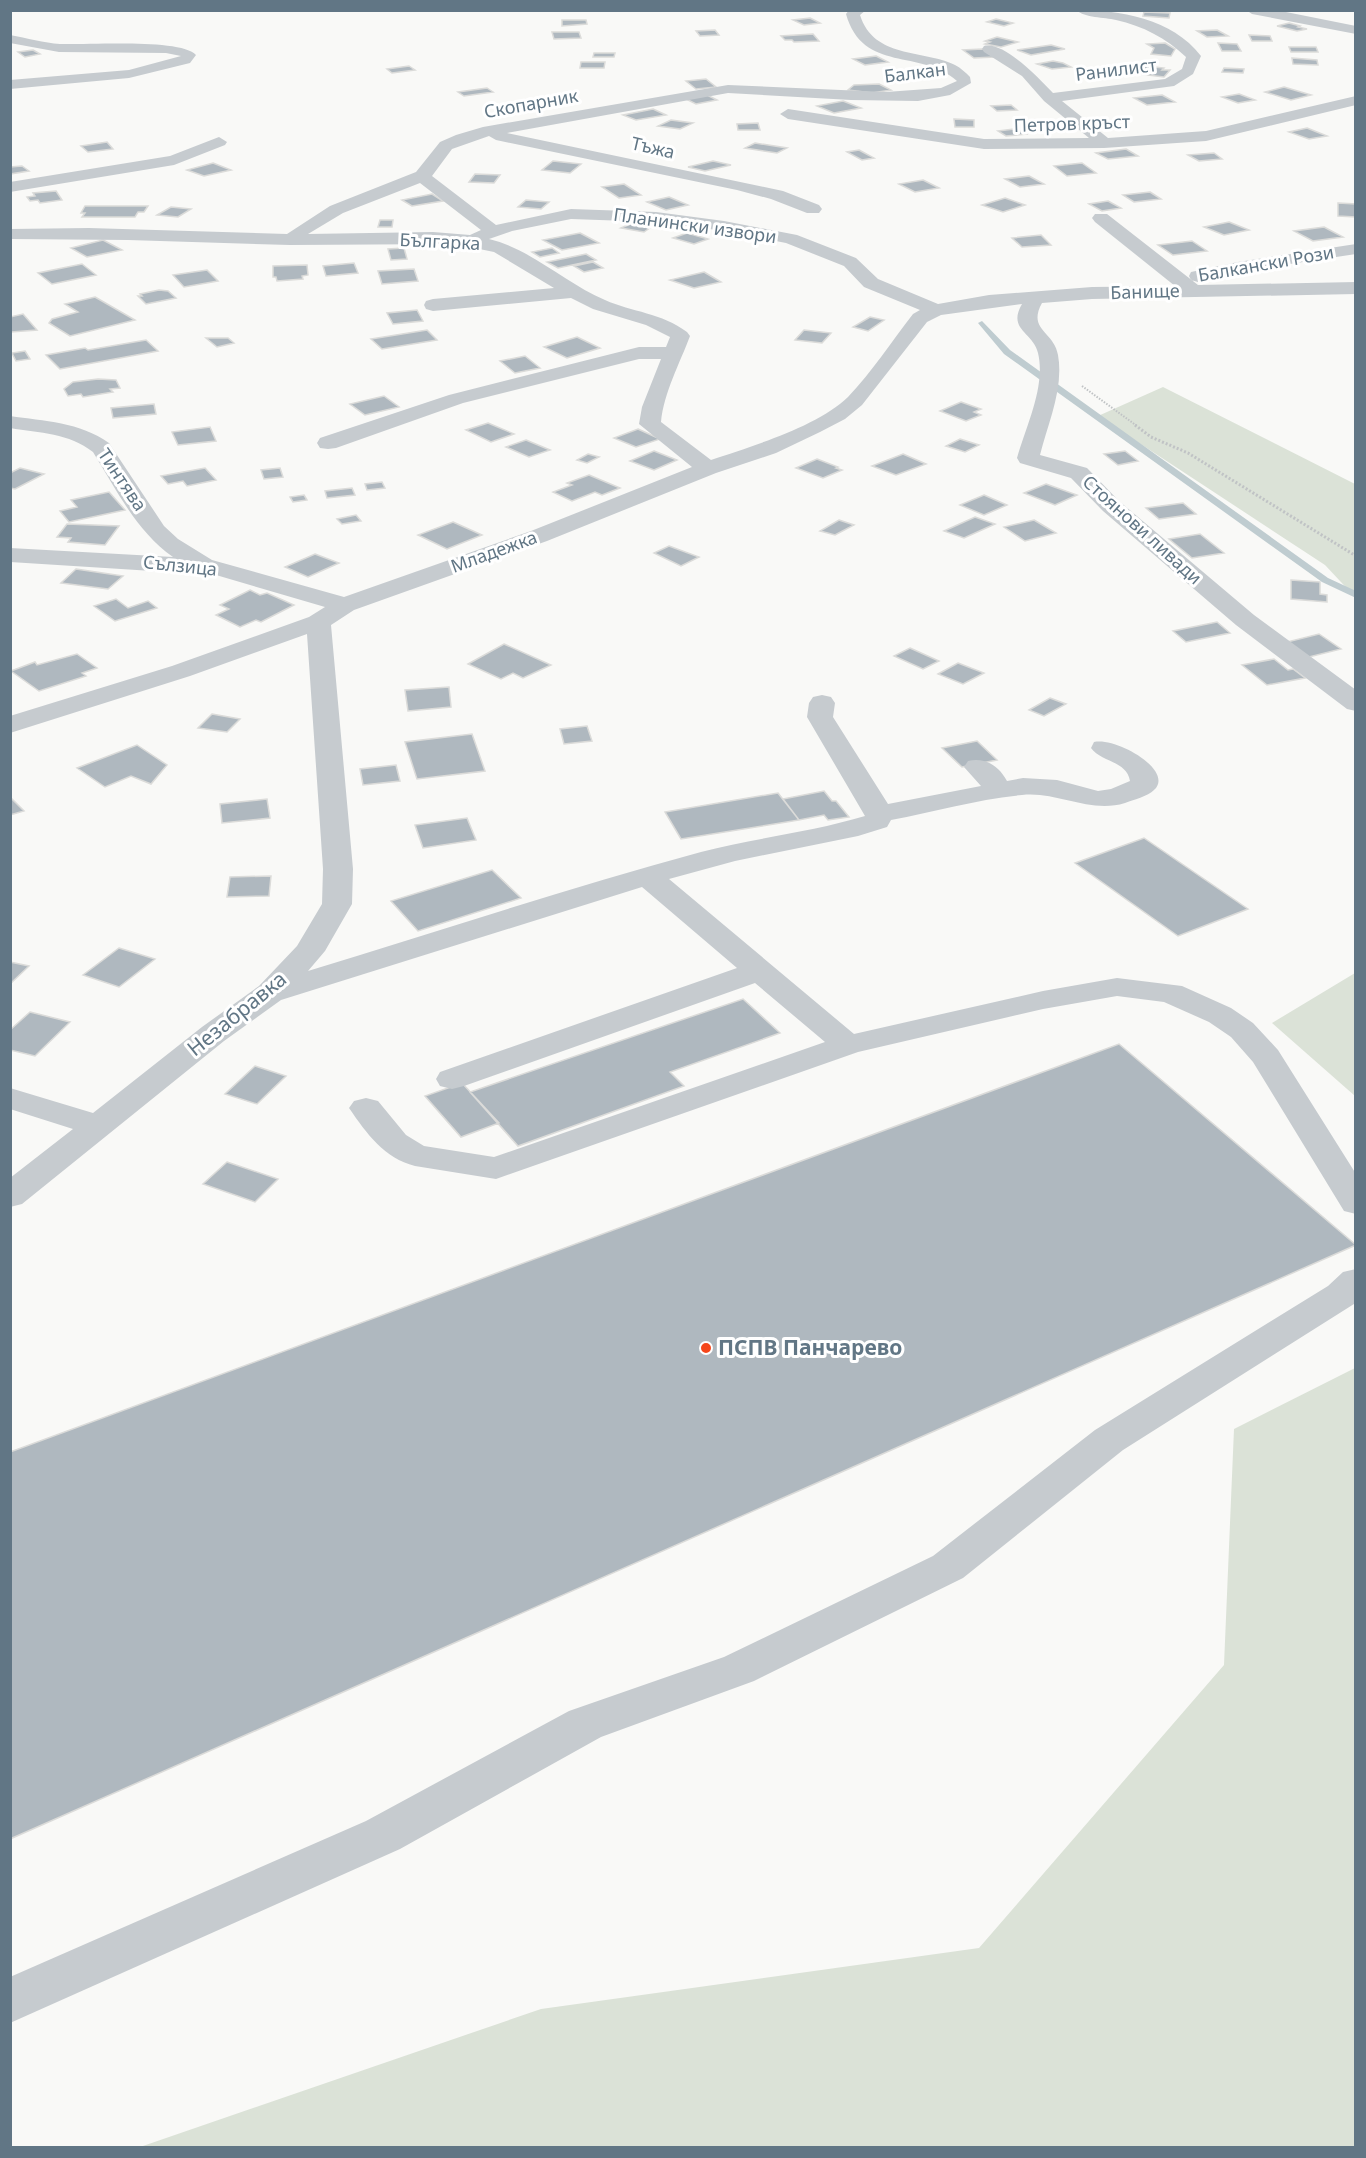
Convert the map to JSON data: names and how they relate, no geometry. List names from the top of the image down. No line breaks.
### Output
{"streets":{"street":["Ранилист","Балкан","Скопарник","Петров кръст","Тъжа","Планински извори","Българка","Балкански Рози","Банище","Тинтява","Стоянови ливади","Младежка","Сълзица","Незабравка"]},"crossings":[["Балкан","Скопарник"],["Скопарник","Тъжа"],["Планински извори","Българка"],["Планински извори","Банище"],["Планински извори","Младежка"],["Балкански Рози","Банище"],["Банище","Младежка"],["Тинтява","Сълзица"],["Младежка","Сълзица"],["Младежка","Незабравка"]],"places":["ПСПВ Панчарево"]}
